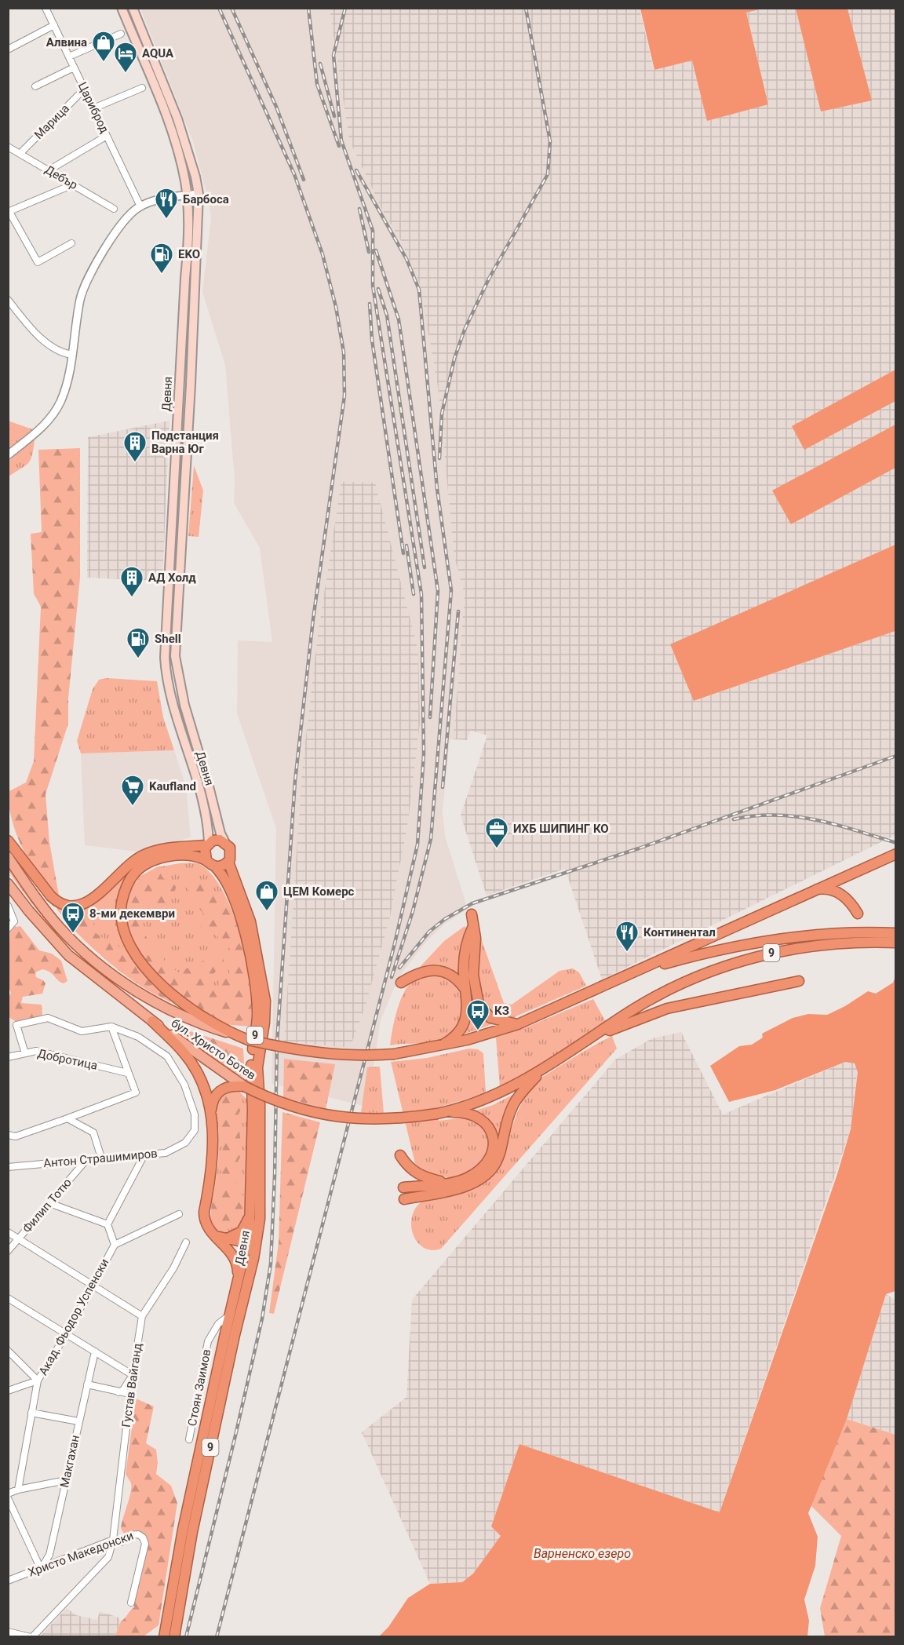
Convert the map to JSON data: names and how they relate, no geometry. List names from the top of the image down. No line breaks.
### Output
{"streets":{"highway":["Девня","9","бул. Христо Ботев"],"street":["Цариброд","Марица","Дебър","Добротица","Антон Страшимиров","Филип Тотю","Акад. Фьодор Успенски","Густав Вайганд","Стоян Заимов","Макгахан","Христо Македонски"]},"crossings":[["Цариброд","Марица"],["Марица","Дебър"],["Девня","9"],["Девня","Стоян Заимов"],["9","бул. Христо Ботев"],["Добротица","Антон Страшимиров"],["Антон Страшимиров","Филип Тотю"],["Густав Вайганд","Христо Македонски"],["Макгахан","Христо Македонски"]],"water":["Варненско езеро"],"places":{"shop":["Алвина","ЦЕМ Комерс"],"hotel":["AQUA"],"restaurant":["Барбоса","Континентал"],"fuel station":["EKO","Shell"],"building":["Подстанция Варна Юг","АД Холд"],"supermarket":["Kaufland"],"office":["ИХБ ШИПИНГ КО"],"bus stop":["8-ми декември","КЗ"]}}
